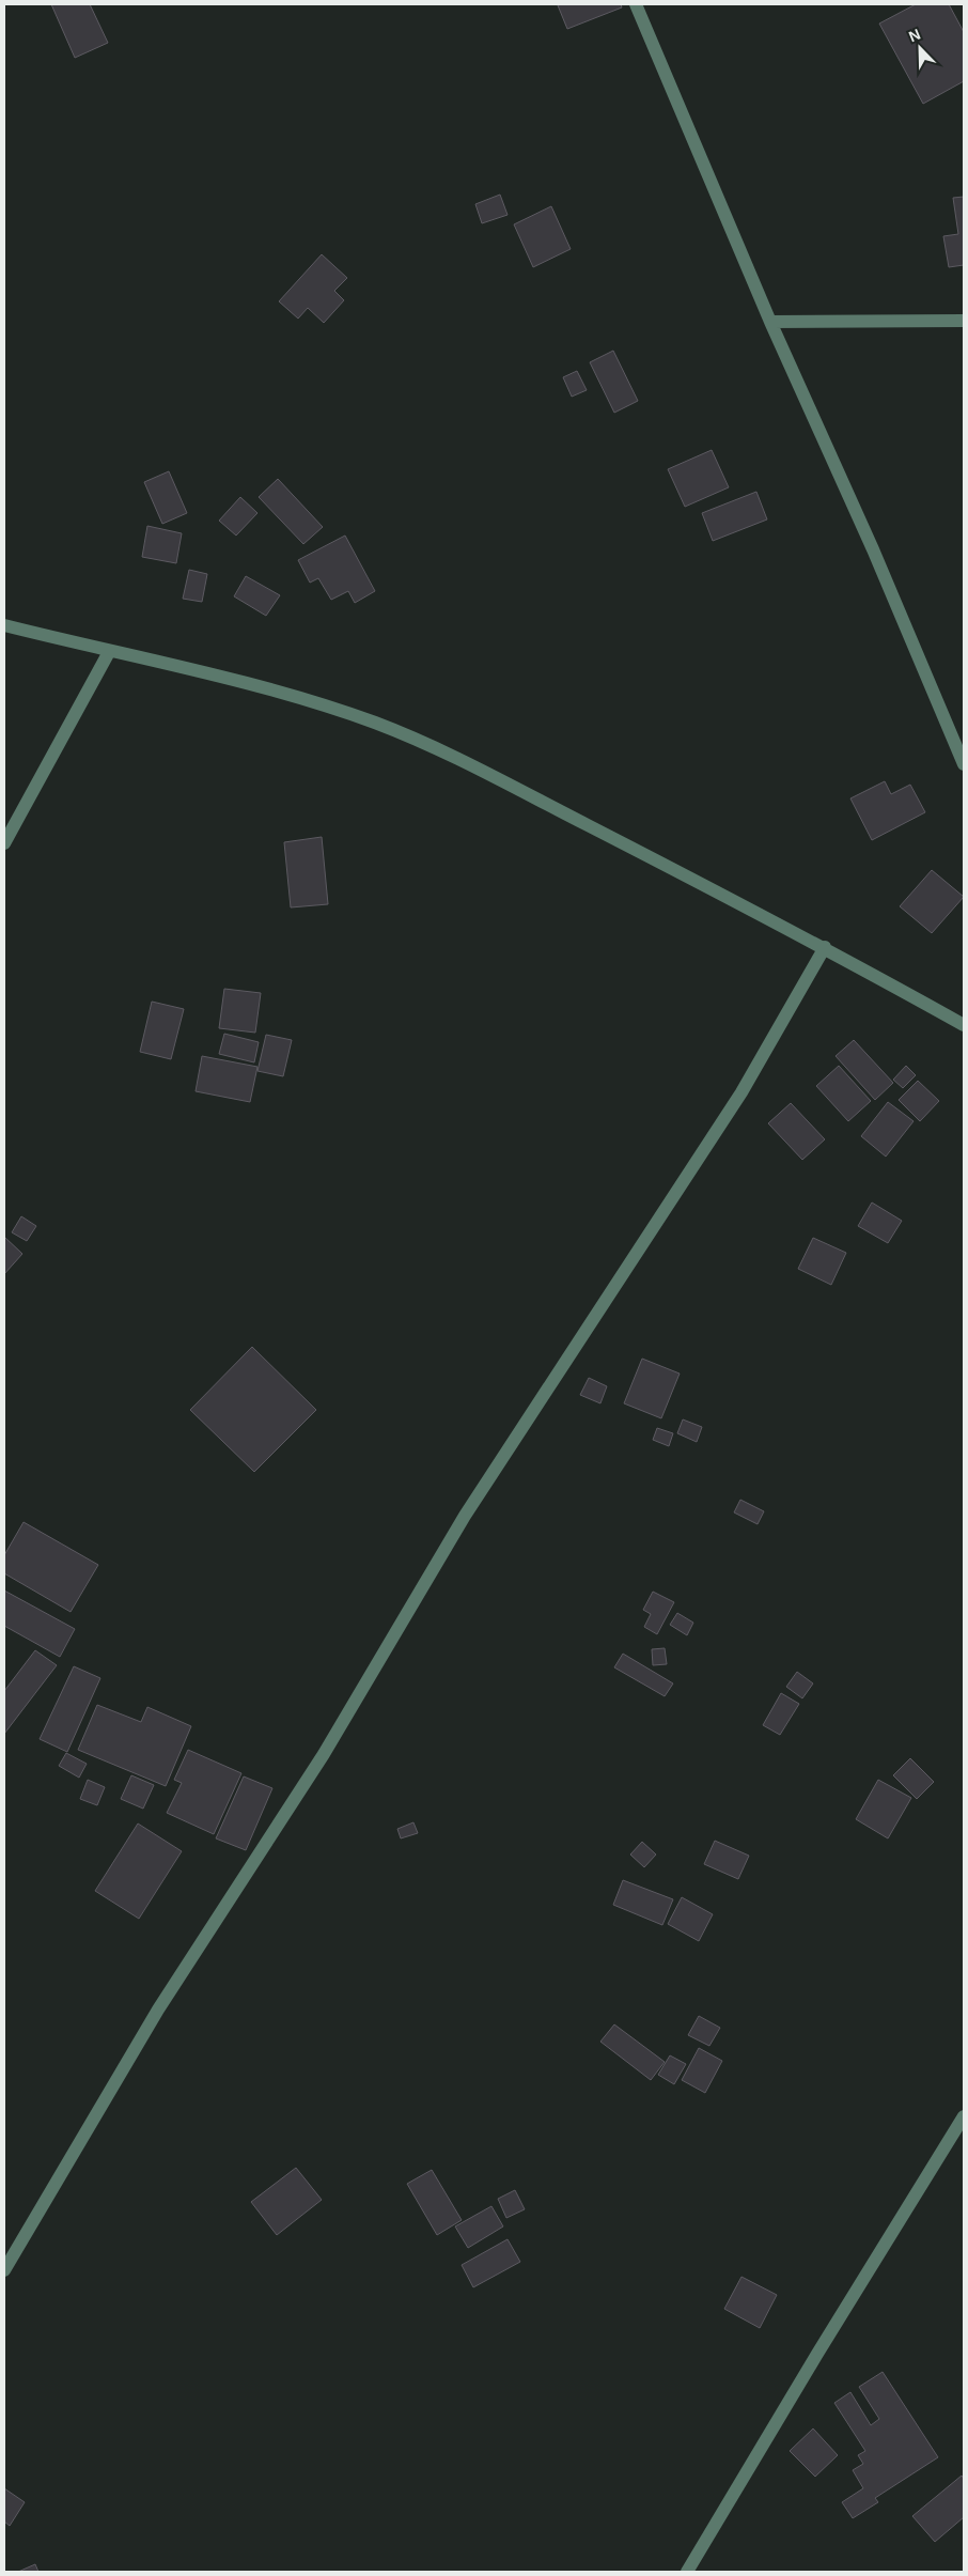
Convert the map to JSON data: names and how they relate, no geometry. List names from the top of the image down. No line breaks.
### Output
{"north":"top left"}
